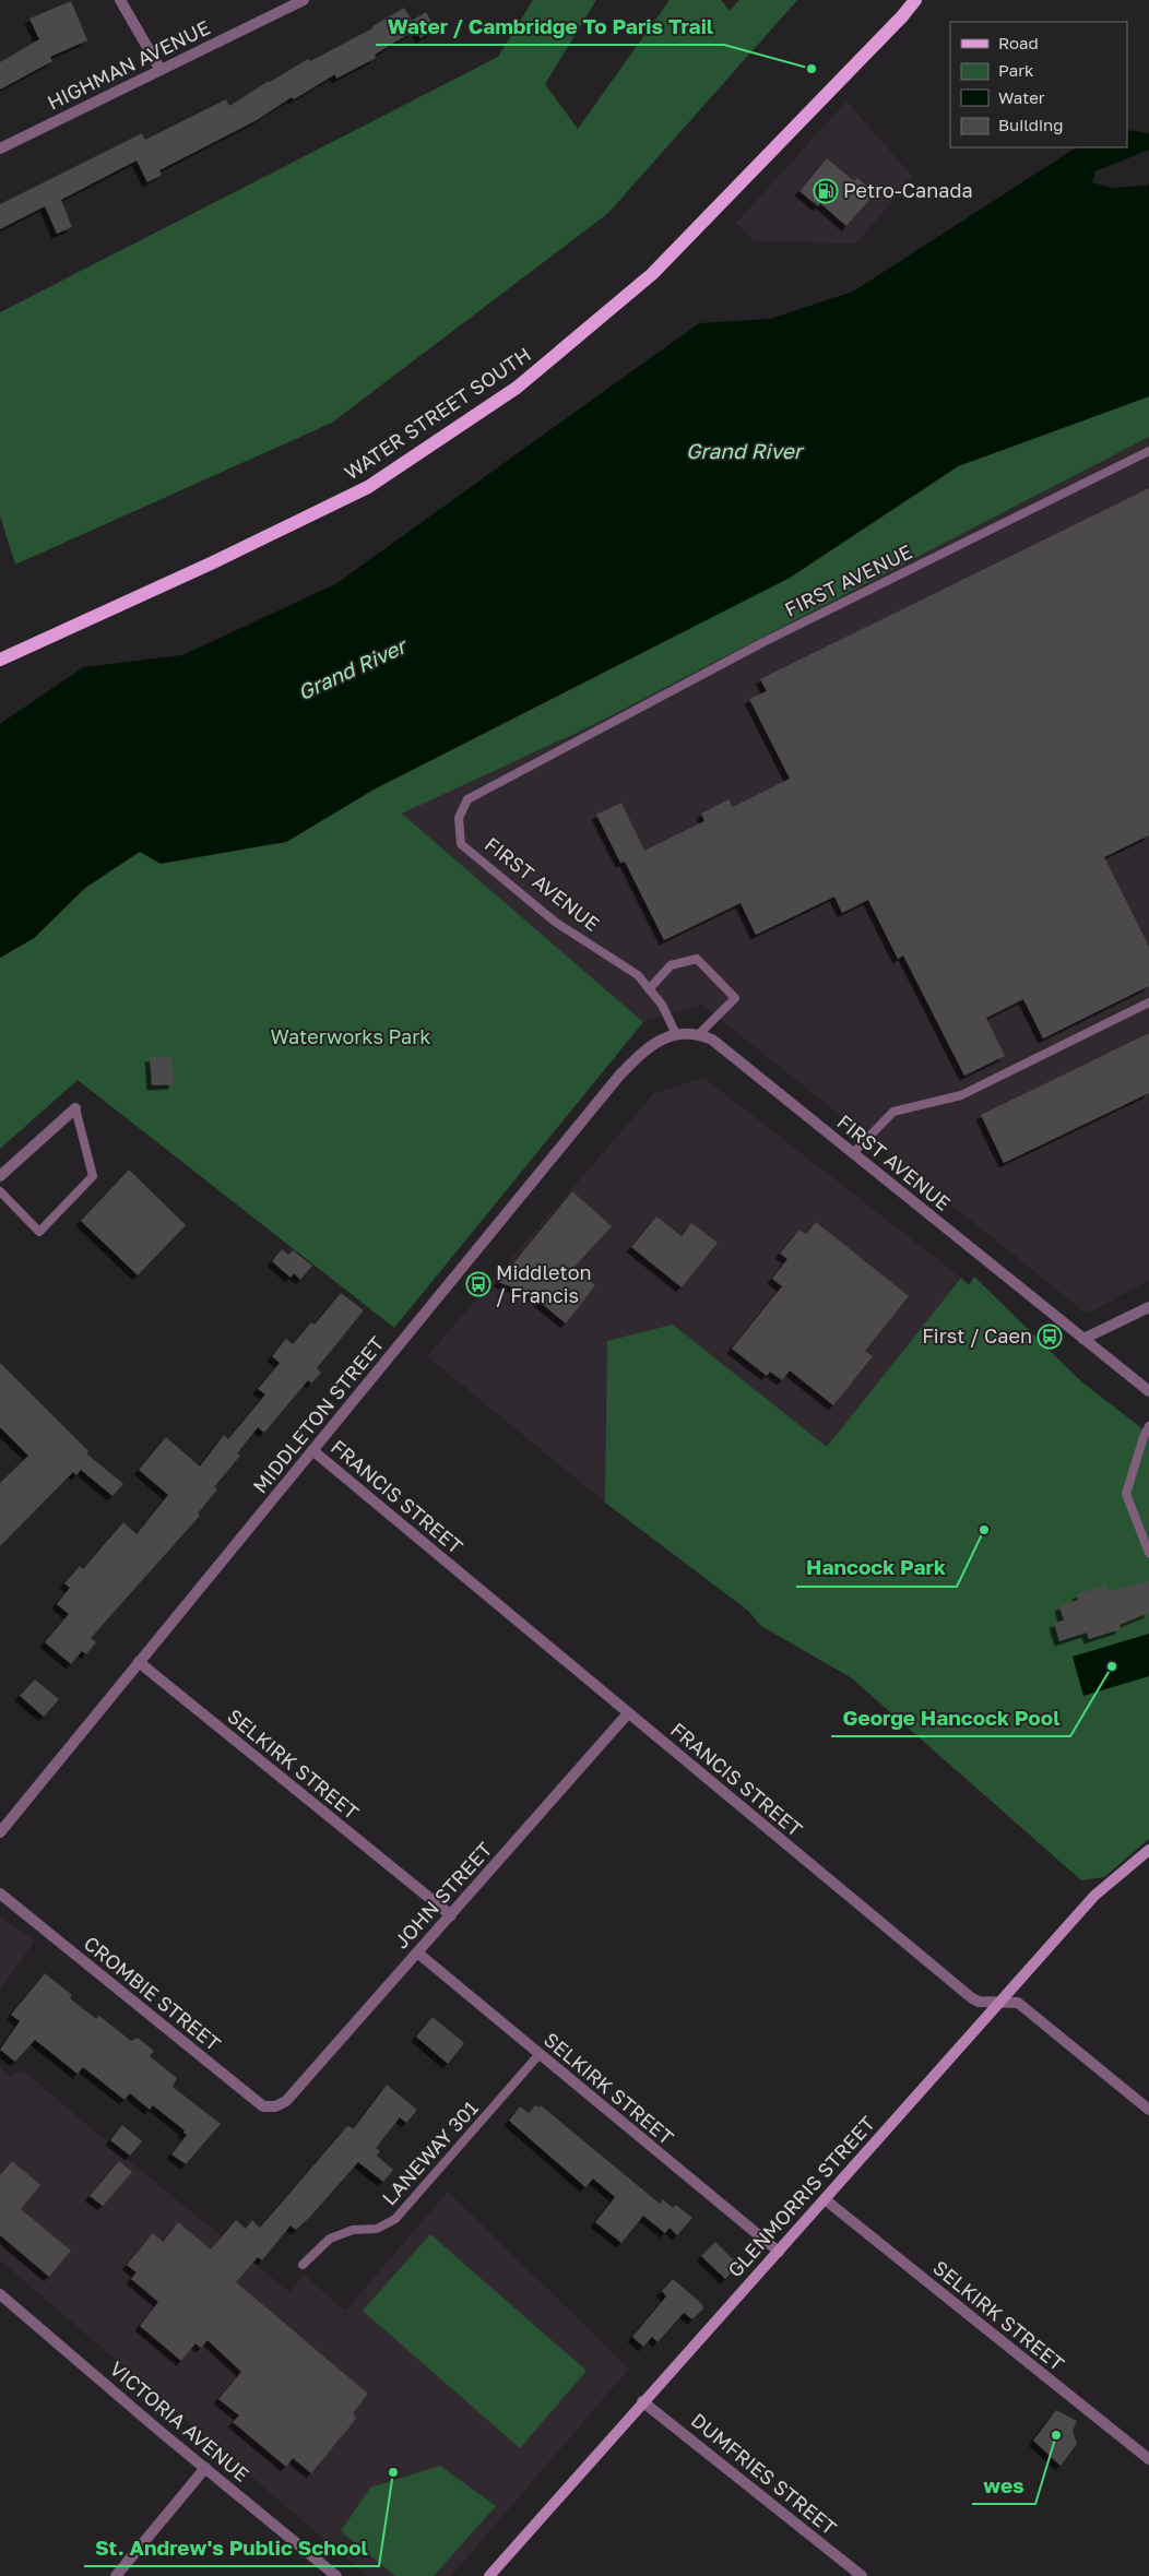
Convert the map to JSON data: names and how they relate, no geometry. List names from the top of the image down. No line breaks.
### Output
{"streets":{"main road":["WATER STREET SOUTH"],"street":["HIGHMAN AVENUE","FIRST AVENUE","MIDDLETON STREET","FRANCIS STREET","SELKIRK STREET","JOHN STREET","CROMBIE STREET","GLENMORRIS STREET","VICTORIA AVENUE","DUMFRIES STREET"],"lane":["LANEWAY 301"]},"crossings":[["FIRST AVENUE","MIDDLETON STREET"],["MIDDLETON STREET","FRANCIS STREET"],["MIDDLETON STREET","SELKIRK STREET"],["FRANCIS STREET","JOHN STREET"],["FRANCIS STREET","GLENMORRIS STREET"],["SELKIRK STREET","JOHN STREET"],["SELKIRK STREET","LANEWAY 301"],["SELKIRK STREET","GLENMORRIS STREET"],["JOHN STREET","CROMBIE STREET"],["GLENMORRIS STREET","DUMFRIES STREET"]],"water":["Grand River"],"parks":["Waterworks Park"],"places":{"other":["Water / Cambridge To Paris Trail","Hancock Park","George Hancock Pool","wes","St. Andrew's Public School"],"fuel station":["Petro-Canada"],"bus stop":["Middleton / Francis","First / Caen"]},"legend":["Road","Park","Water","Building"]}
